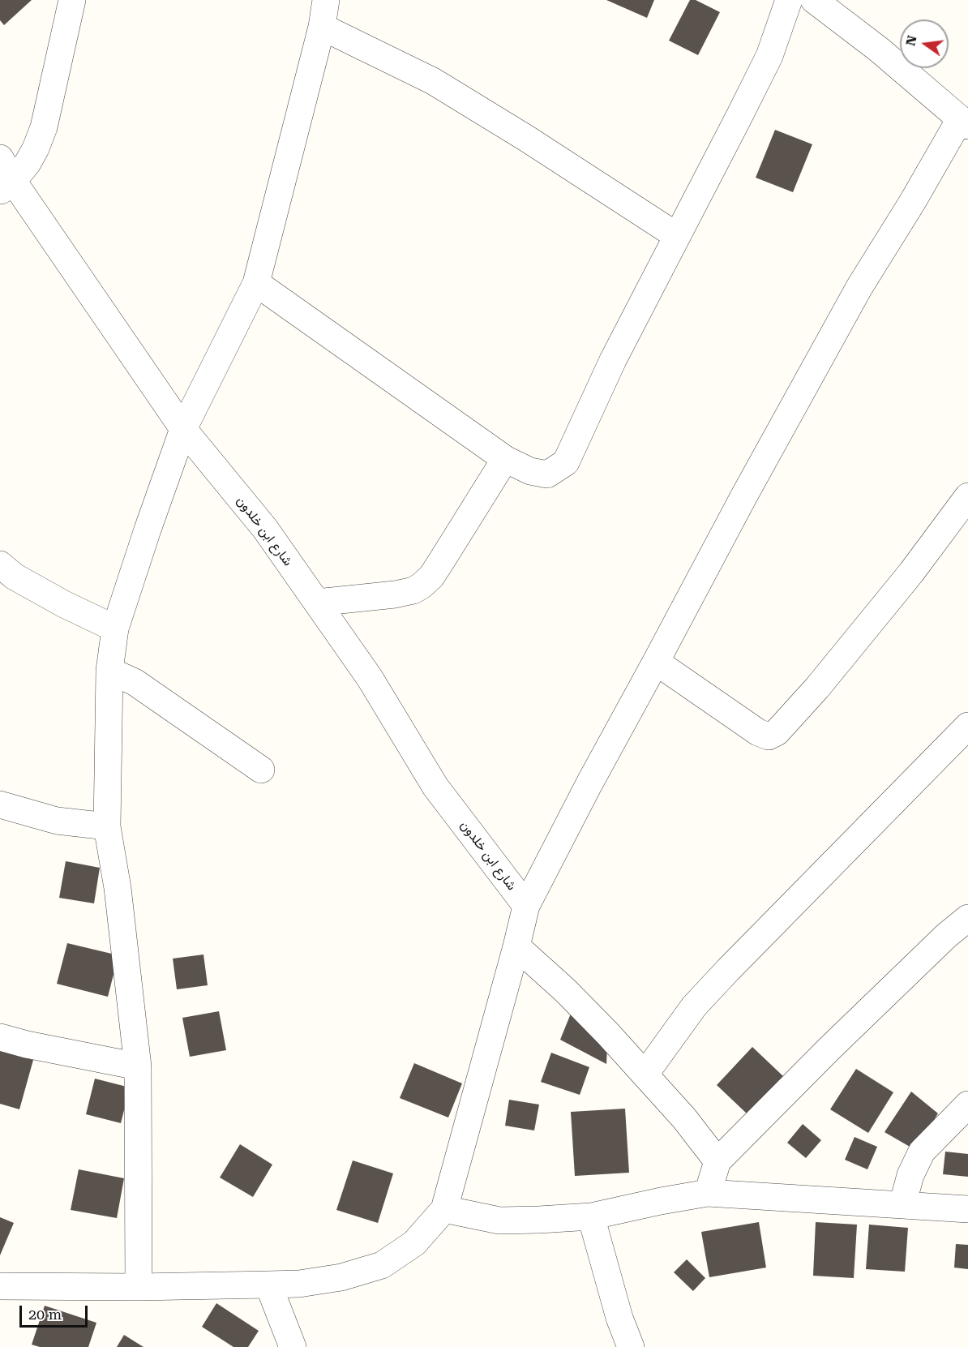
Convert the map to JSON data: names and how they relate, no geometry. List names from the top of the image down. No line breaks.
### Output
{"streets":{"street":["شارع ابن خلدون"]},"scale_bar":"20 m","north":"left"}
